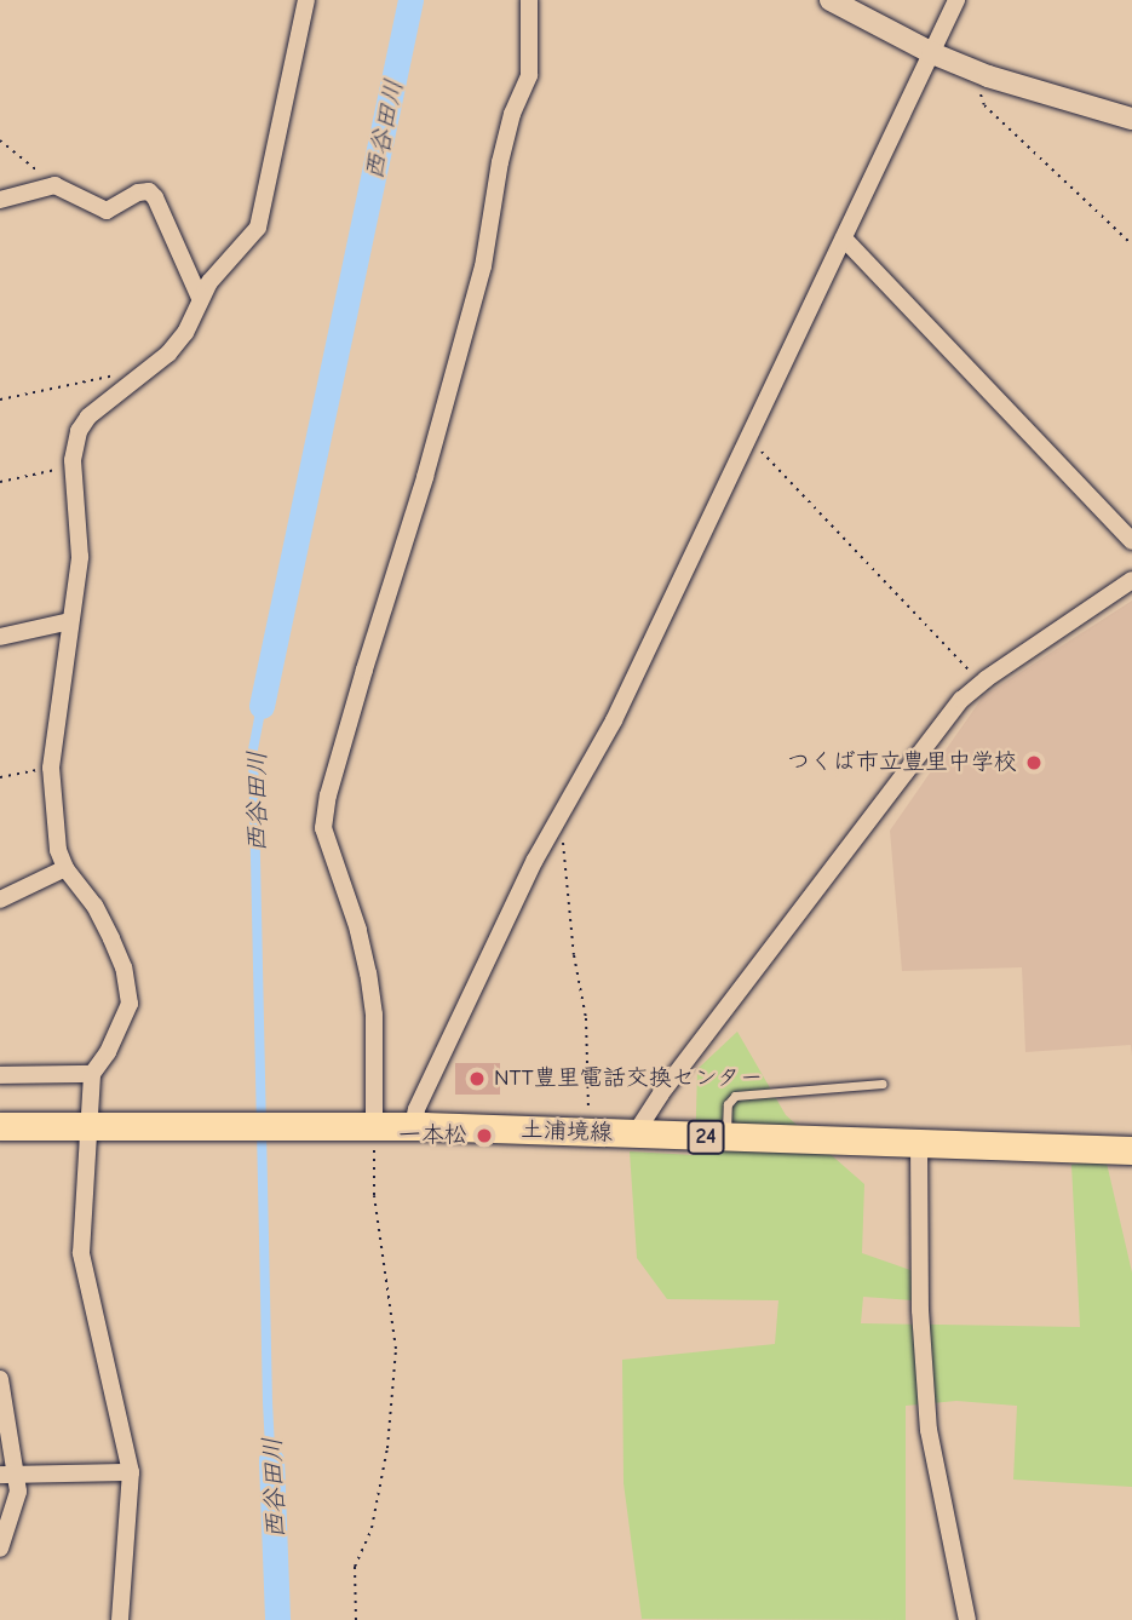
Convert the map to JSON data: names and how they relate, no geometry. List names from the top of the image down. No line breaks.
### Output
{"streets":{"main road":["土浦境線","24"]},"water":["西谷田川"],"places":["つくば市立豊里中学校","NTT豊里電話交換センター","一本松"]}
